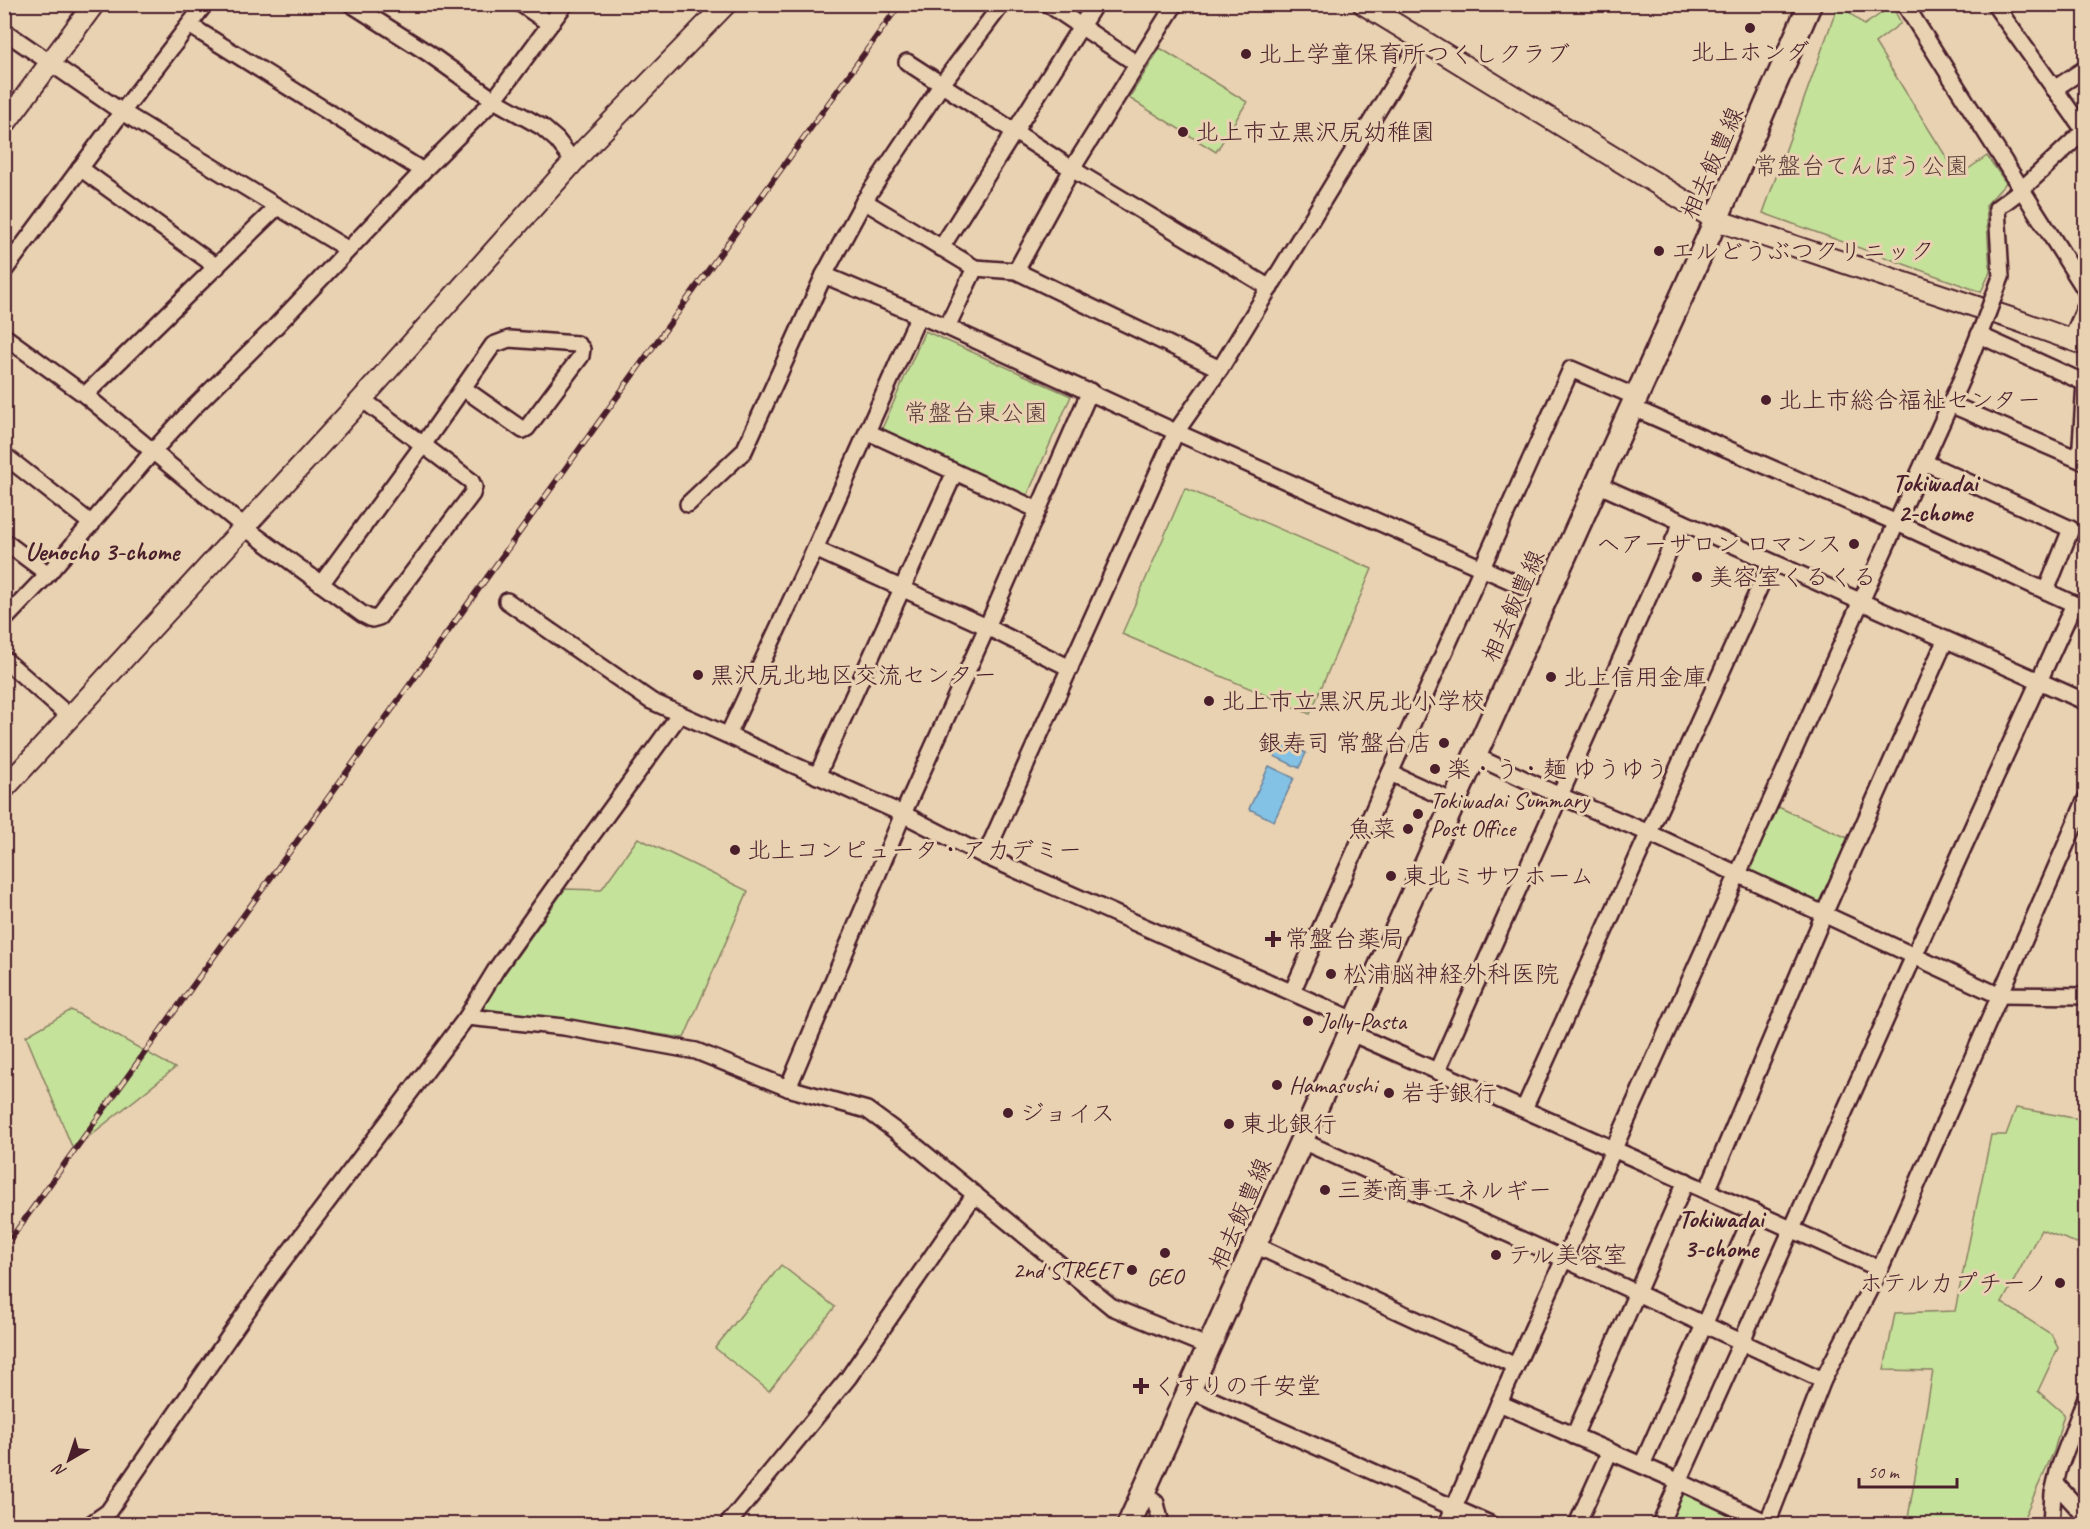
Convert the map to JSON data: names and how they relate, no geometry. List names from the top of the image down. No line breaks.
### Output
{"streets":{"main road":["相去飯豊線"]},"districts":["Tokiwadai 2-chome","Uenocho 3-chome","Tokiwadai 3-chome"],"parks":["常盤台てんぼう公園","常盤台東公園"],"places":{"other":["北上ホンダ","北上学童保育所つくしクラブ","北上市立黒沢尻幼稚園","エルどうぶつクリニック","北上市総合福祉センター","ヘアーサロン ロマンス","美容室くるくる","黒沢尻北地区交流センター","北上信用金庫","北上市立黒沢尻北小学校","銀寿司 常盤台店","楽・う・麺 ゆうゆう","Tokiwadai Summary Post Office","魚菜","北上コンピュータ・アカデミー","東北ミサワホーム","松浦脳神経外科医院","Jolly-Pasta","Hamasushi","岩手銀行","ジョイス","東北銀行","三菱商事エネルギー","GEO","テル美容室","2nd STREET","ホテルカプチーノ"],"health":["常盤台薬局","くすりの千安堂"]},"scale_bar":"50 m","north":"bottom left"}
